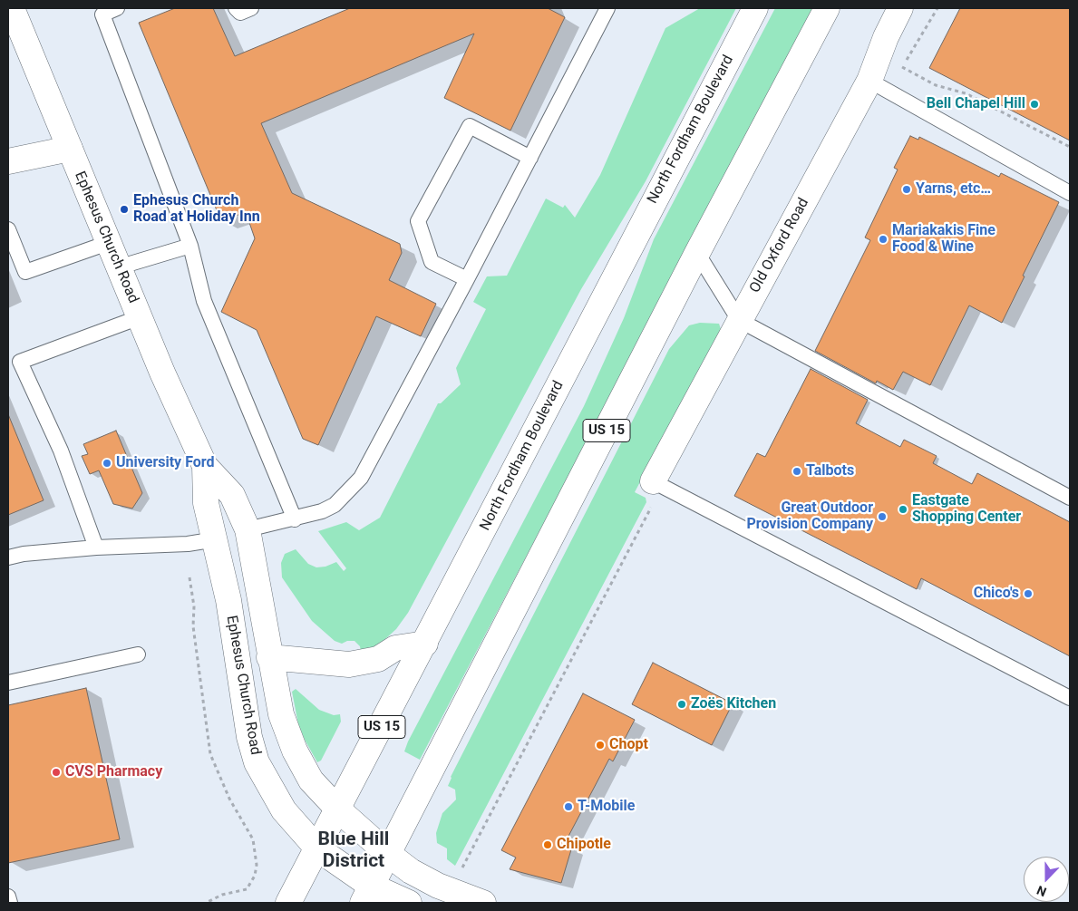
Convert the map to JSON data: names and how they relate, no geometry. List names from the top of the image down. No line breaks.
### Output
{"streets":{"main road":["North Fordham Boulevard","Ephesus Church Road","Old Oxford Road","US 15"]},"crossings":[["North Fordham Boulevard","Ephesus Church Road"],["Ephesus Church Road","US 15"]],"districts":["Blue Hill District"],"places":["Bell Chapel Hill","Yarns, etc…","Ephesus Church Road at Holiday Inn","Mariakakis Fine Food & Wine","University Ford","Talbots","Eastgate Shopping Center","Great Outdoor Provision Company","Chico's","Zoës Kitchen","Chopt","CVS Pharmacy","T-Mobile","Chipotle"],"north":"bottom"}
